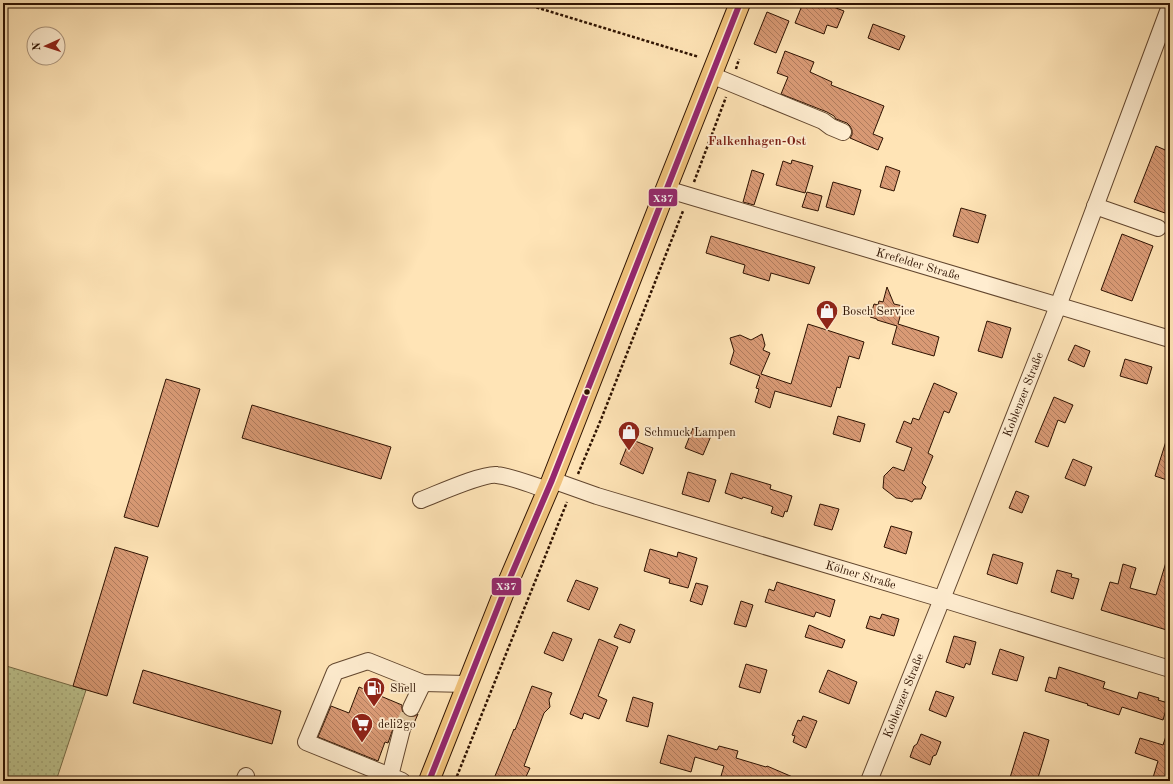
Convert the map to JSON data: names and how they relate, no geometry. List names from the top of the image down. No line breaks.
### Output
{"streets":{"street":["Krefelder Straße","Koblenzer Straße","Kölner Straße"]},"crossings":[["Krefelder Straße","Koblenzer Straße"],["Koblenzer Straße","Kölner Straße"]],"districts":["Falkenhagen-Ost"],"places":{"shop":["Bosch Service","Schmuck Lampen"],"fuel station":["Shell"],"supermarket":["deli2go"]},"lines":["transit line X37"],"north":"left"}
